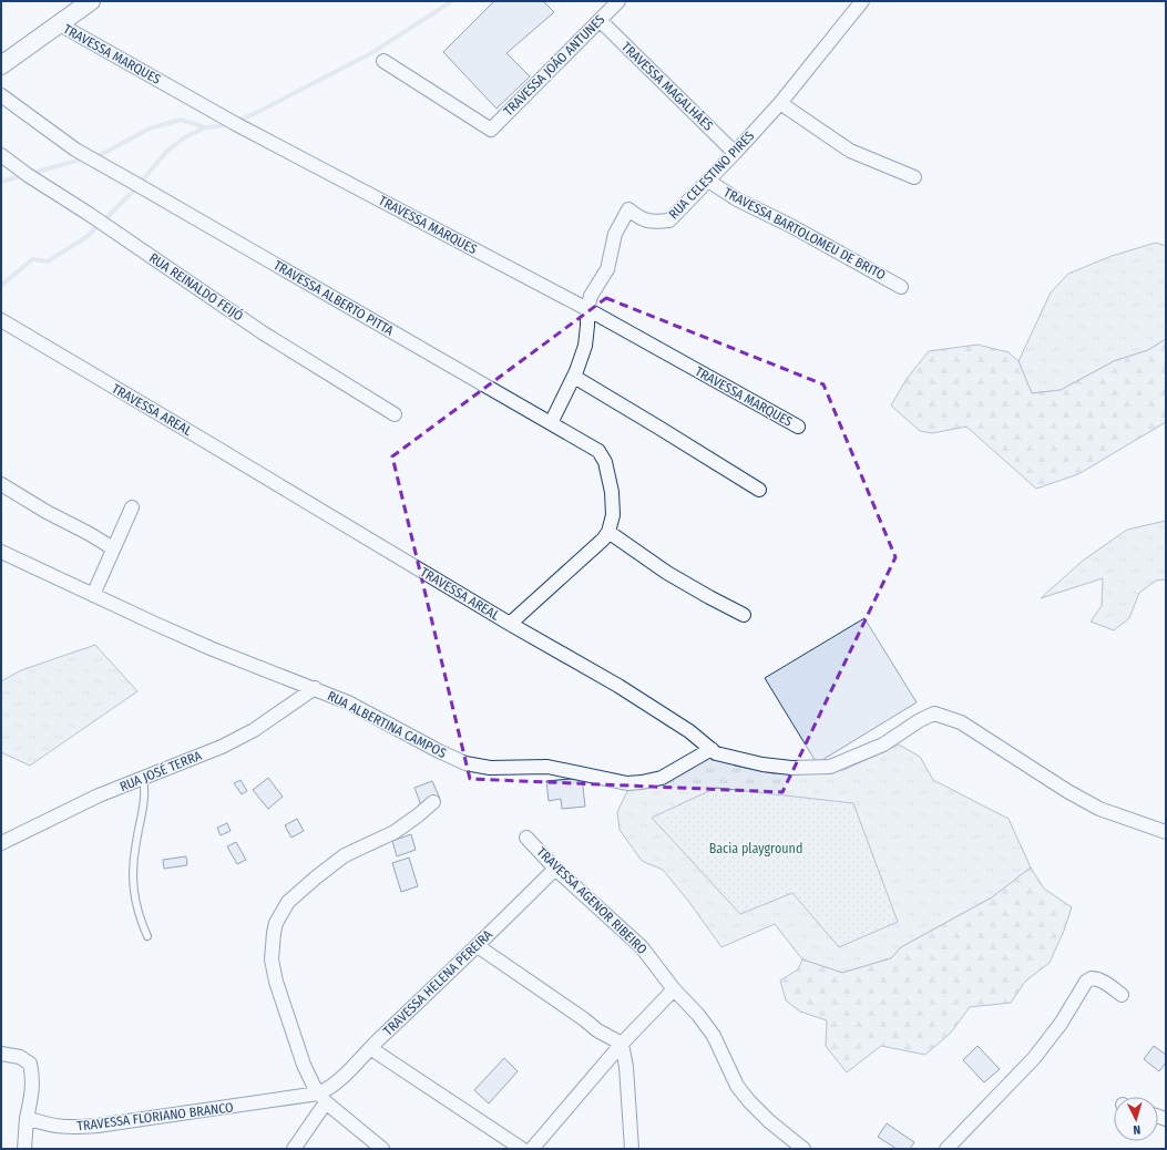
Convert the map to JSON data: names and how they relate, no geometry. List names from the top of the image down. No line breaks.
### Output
{"streets":{"street":["TRAVESSA MARQUES","TRAVESSA JOÃO ANTUNES","TRAVESSA MAGALHÃES","RUA CELESTINO PIRES","TRAVESSA BARTOLOMEU DE BRITO","RUA REINALDO FEIJÓ","TRAVESSA ALBERTO PITTA","TRAVESSA AREAL","RUA ALBERTINA CAMPOS","RUA JOSÉ TERRA","TRAVESSA AGENOR RIBEIRO","TRAVESSA HELENA PEREIRA","TRAVESSA FLORIANO BRANCO"]},"crossings":[["TRAVESSA MARQUES","RUA CELESTINO PIRES"],["TRAVESSA JOÃO ANTUNES","TRAVESSA MAGALHÃES"],["TRAVESSA MAGALHÃES","RUA CELESTINO PIRES"],["RUA CELESTINO PIRES","TRAVESSA BARTOLOMEU DE BRITO"],["RUA CELESTINO PIRES","TRAVESSA ALBERTO PITTA"],["TRAVESSA AREAL","RUA ALBERTINA CAMPOS"],["RUA ALBERTINA CAMPOS","RUA JOSÉ TERRA"],["TRAVESSA AGENOR RIBEIRO","TRAVESSA HELENA PEREIRA"],["TRAVESSA HELENA PEREIRA","TRAVESSA FLORIANO BRANCO"]],"parks":["Bacia playground"],"north":"bottom"}
